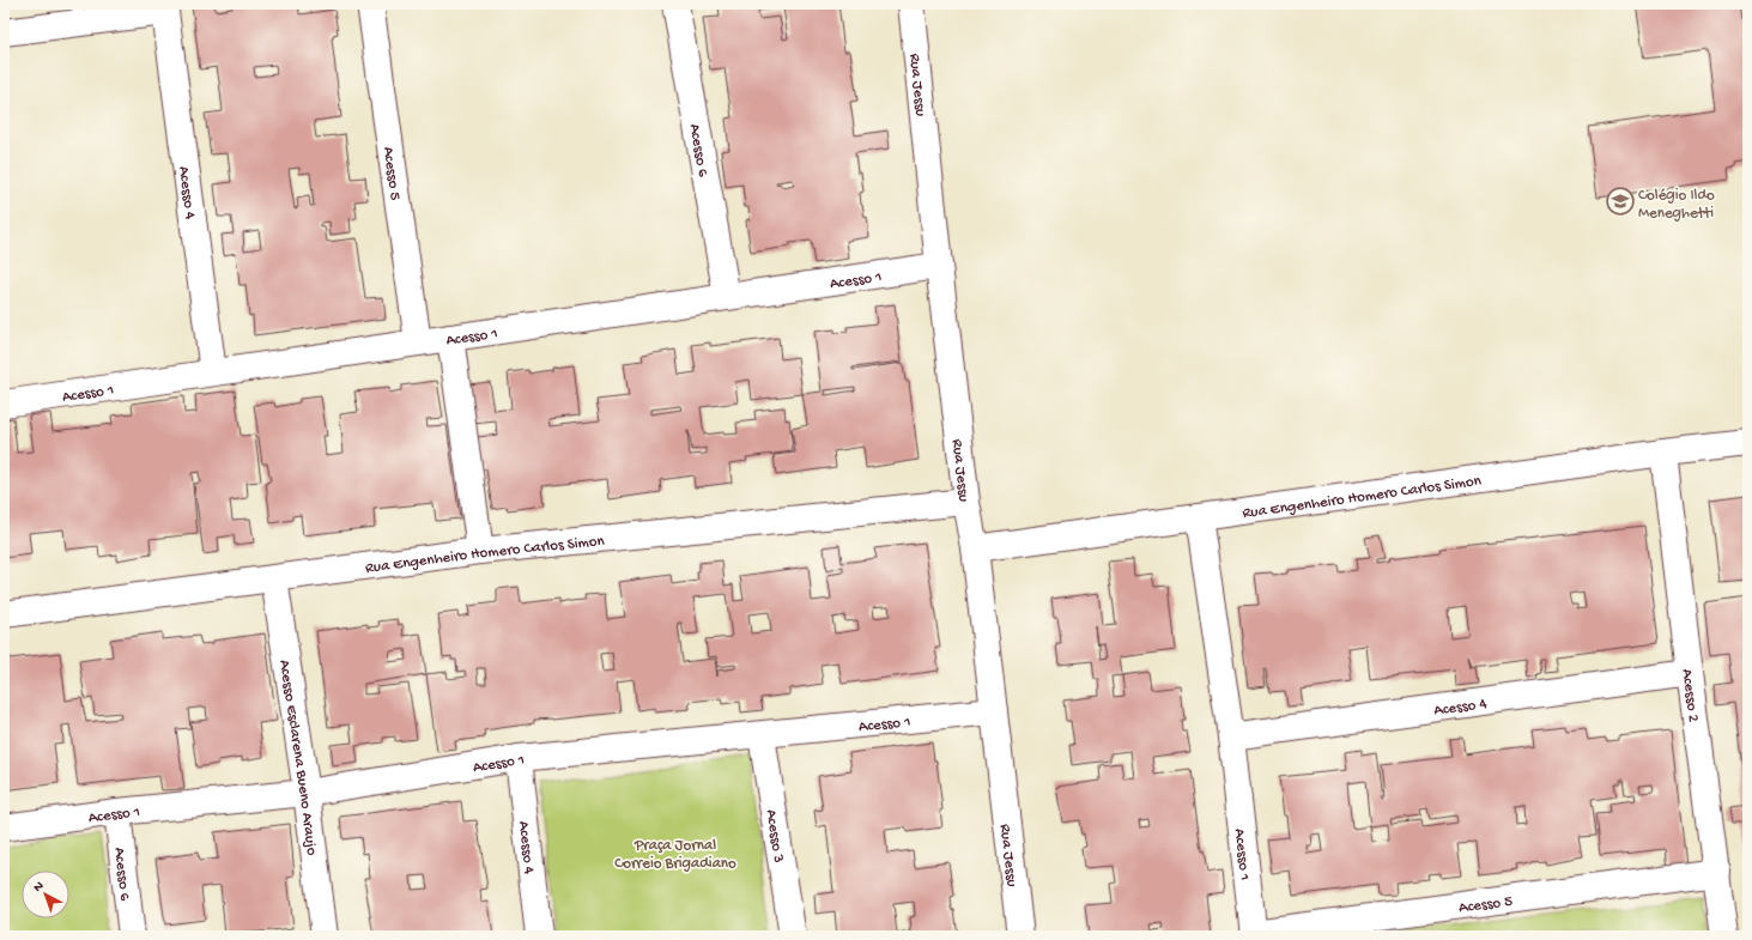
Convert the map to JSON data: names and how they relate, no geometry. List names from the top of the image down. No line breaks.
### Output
{"streets":{"street":["Rua Jessu","Acesso 6","Acesso 5","Acesso 4","Acesso 1","Rua Engenheiro Homero Carlos Simon","Acesso 2","Acesso Esclarena Bueno Araujo","Acesso 3"]},"crossings":[["Rua Jessu","Acesso 1"],["Rua Jessu","Rua Engenheiro Homero Carlos Simon"],["Acesso 6","Acesso 1"],["Acesso 5","Acesso 1"],["Acesso 5","Acesso 2"],["Acesso 4","Acesso 1"],["Acesso 4","Acesso 2"],["Acesso 1","Rua Engenheiro Homero Carlos Simon"],["Acesso 1","Acesso Esclarena Bueno Araujo"],["Acesso 1","Acesso 3"],["Rua Engenheiro Homero Carlos Simon","Acesso 2"],["Rua Engenheiro Homero Carlos Simon","Acesso Esclarena Bueno Araujo"]],"parks":["Praça Jornal Correio Brigadiano"],"places":{"school or university":["Colégio Ildo Meneghetti"]},"north":"top left"}
